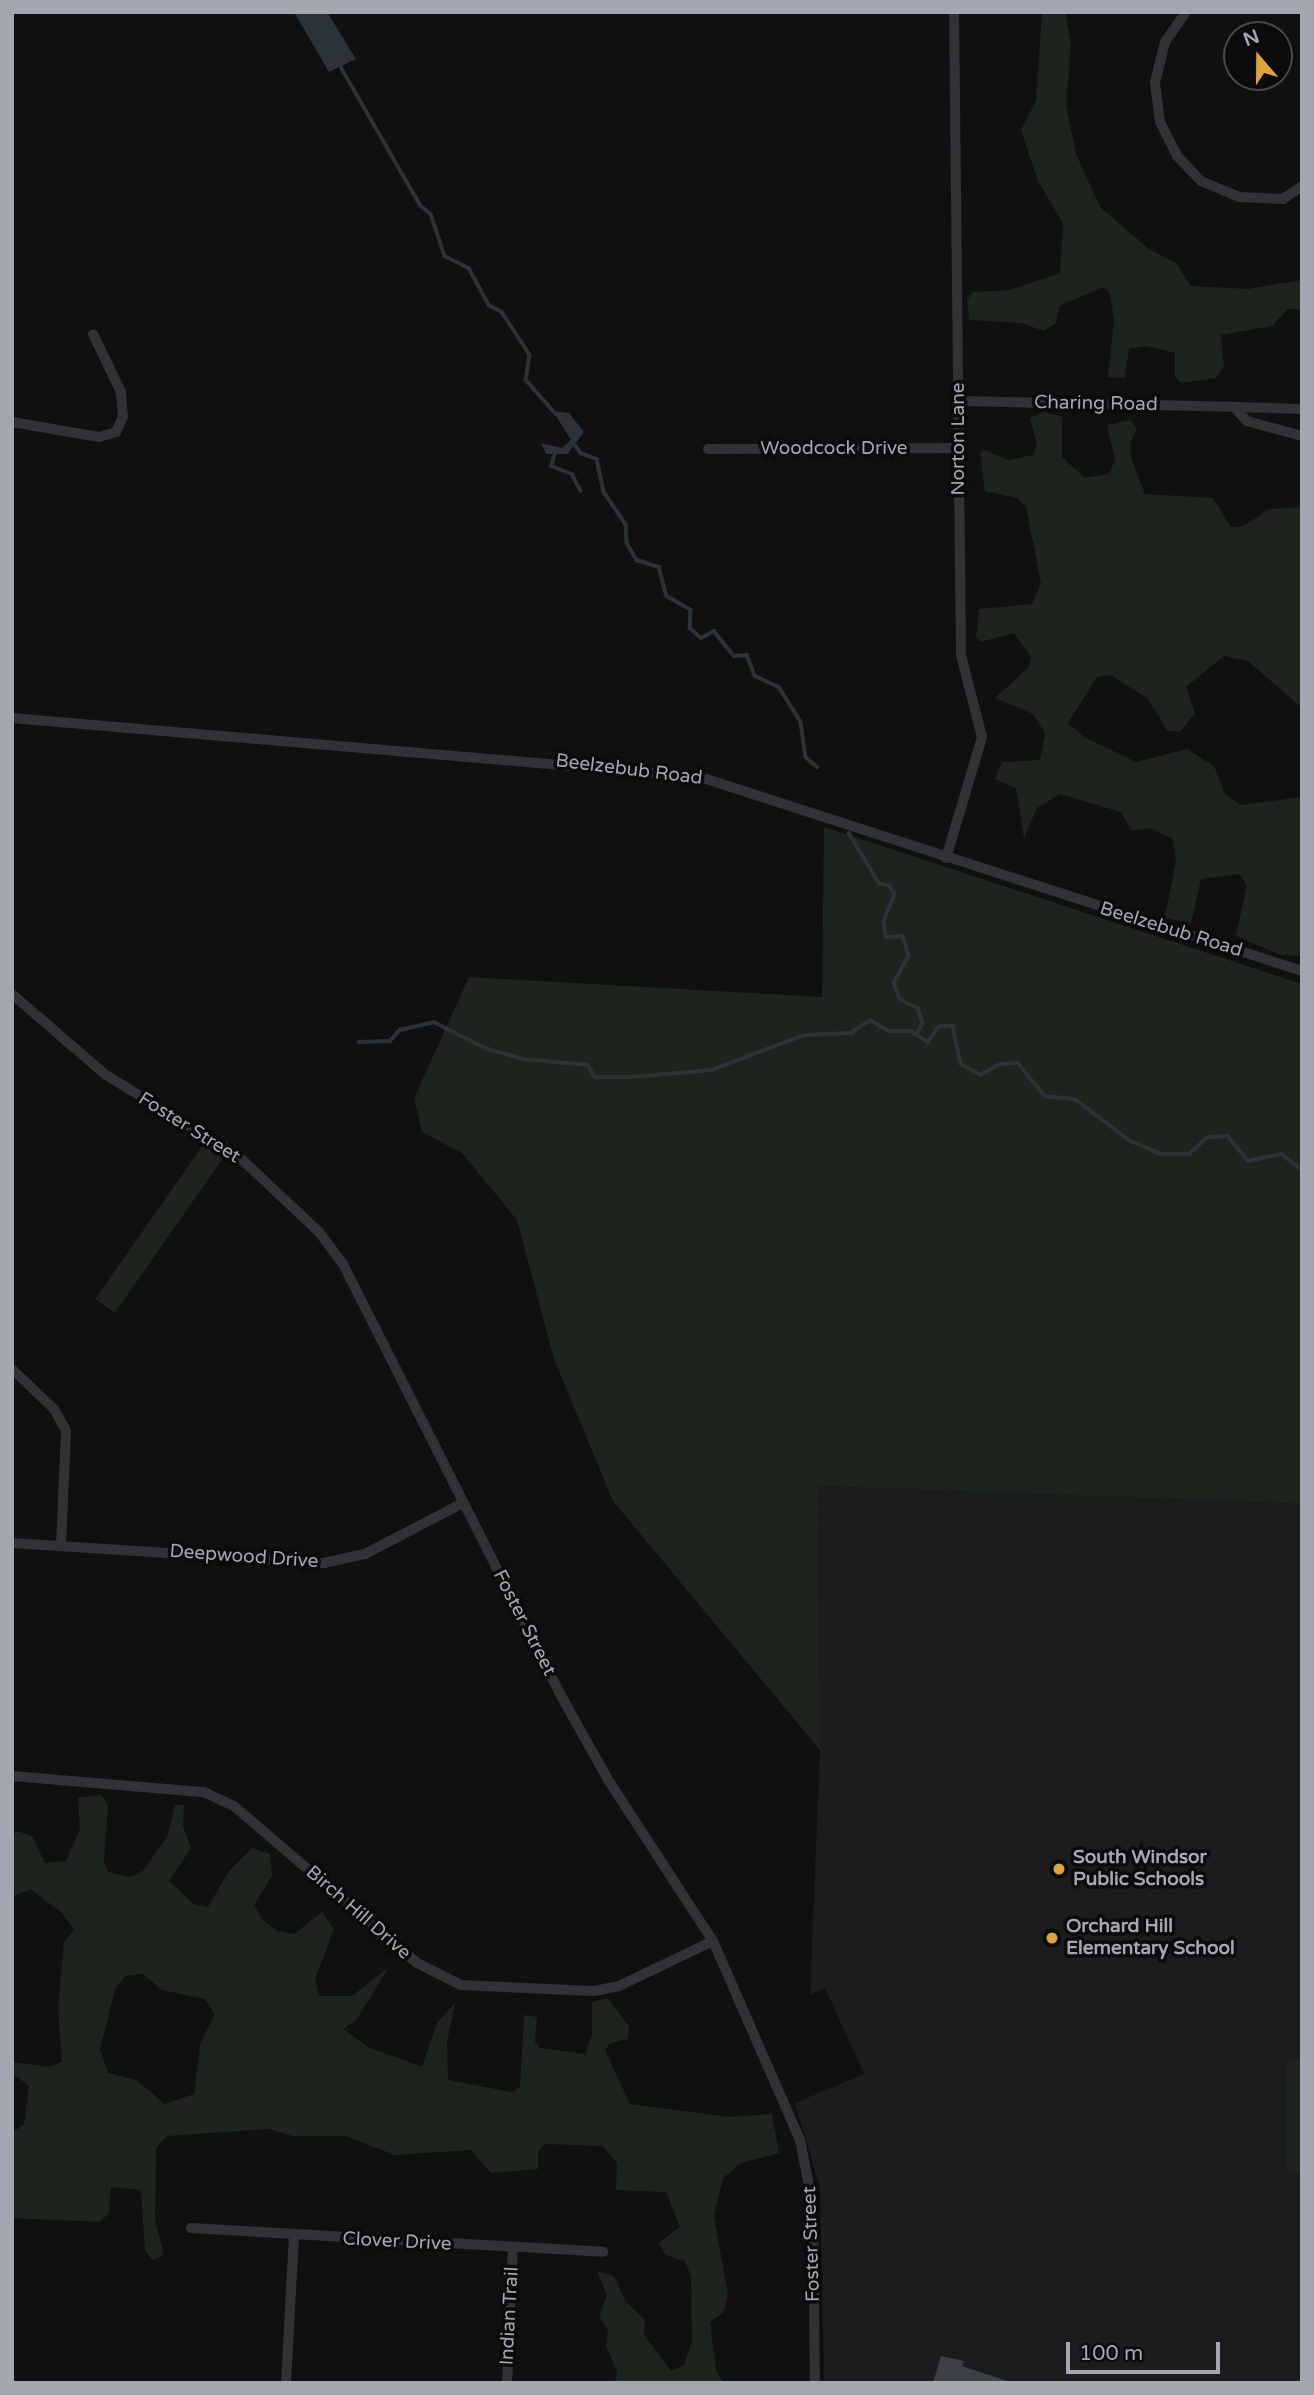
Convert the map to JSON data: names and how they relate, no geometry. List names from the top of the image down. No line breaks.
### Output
{"streets":{"street":["Charing Road","Norton Lane","Woodcock Drive","Beelzebub Road","Foster Street","Deepwood Drive","Birch Hill Drive","Clover Drive","Indian Trail"]},"crossings":[["Charing Road","Norton Lane"],["Norton Lane","Woodcock Drive"],["Norton Lane","Beelzebub Road"],["Foster Street","Deepwood Drive"],["Foster Street","Birch Hill Drive"],["Clover Drive","Indian Trail"]],"places":["South Windsor Public Schools","Orchard Hill Elementary School"],"scale_bar":"100 m","north":"top"}
